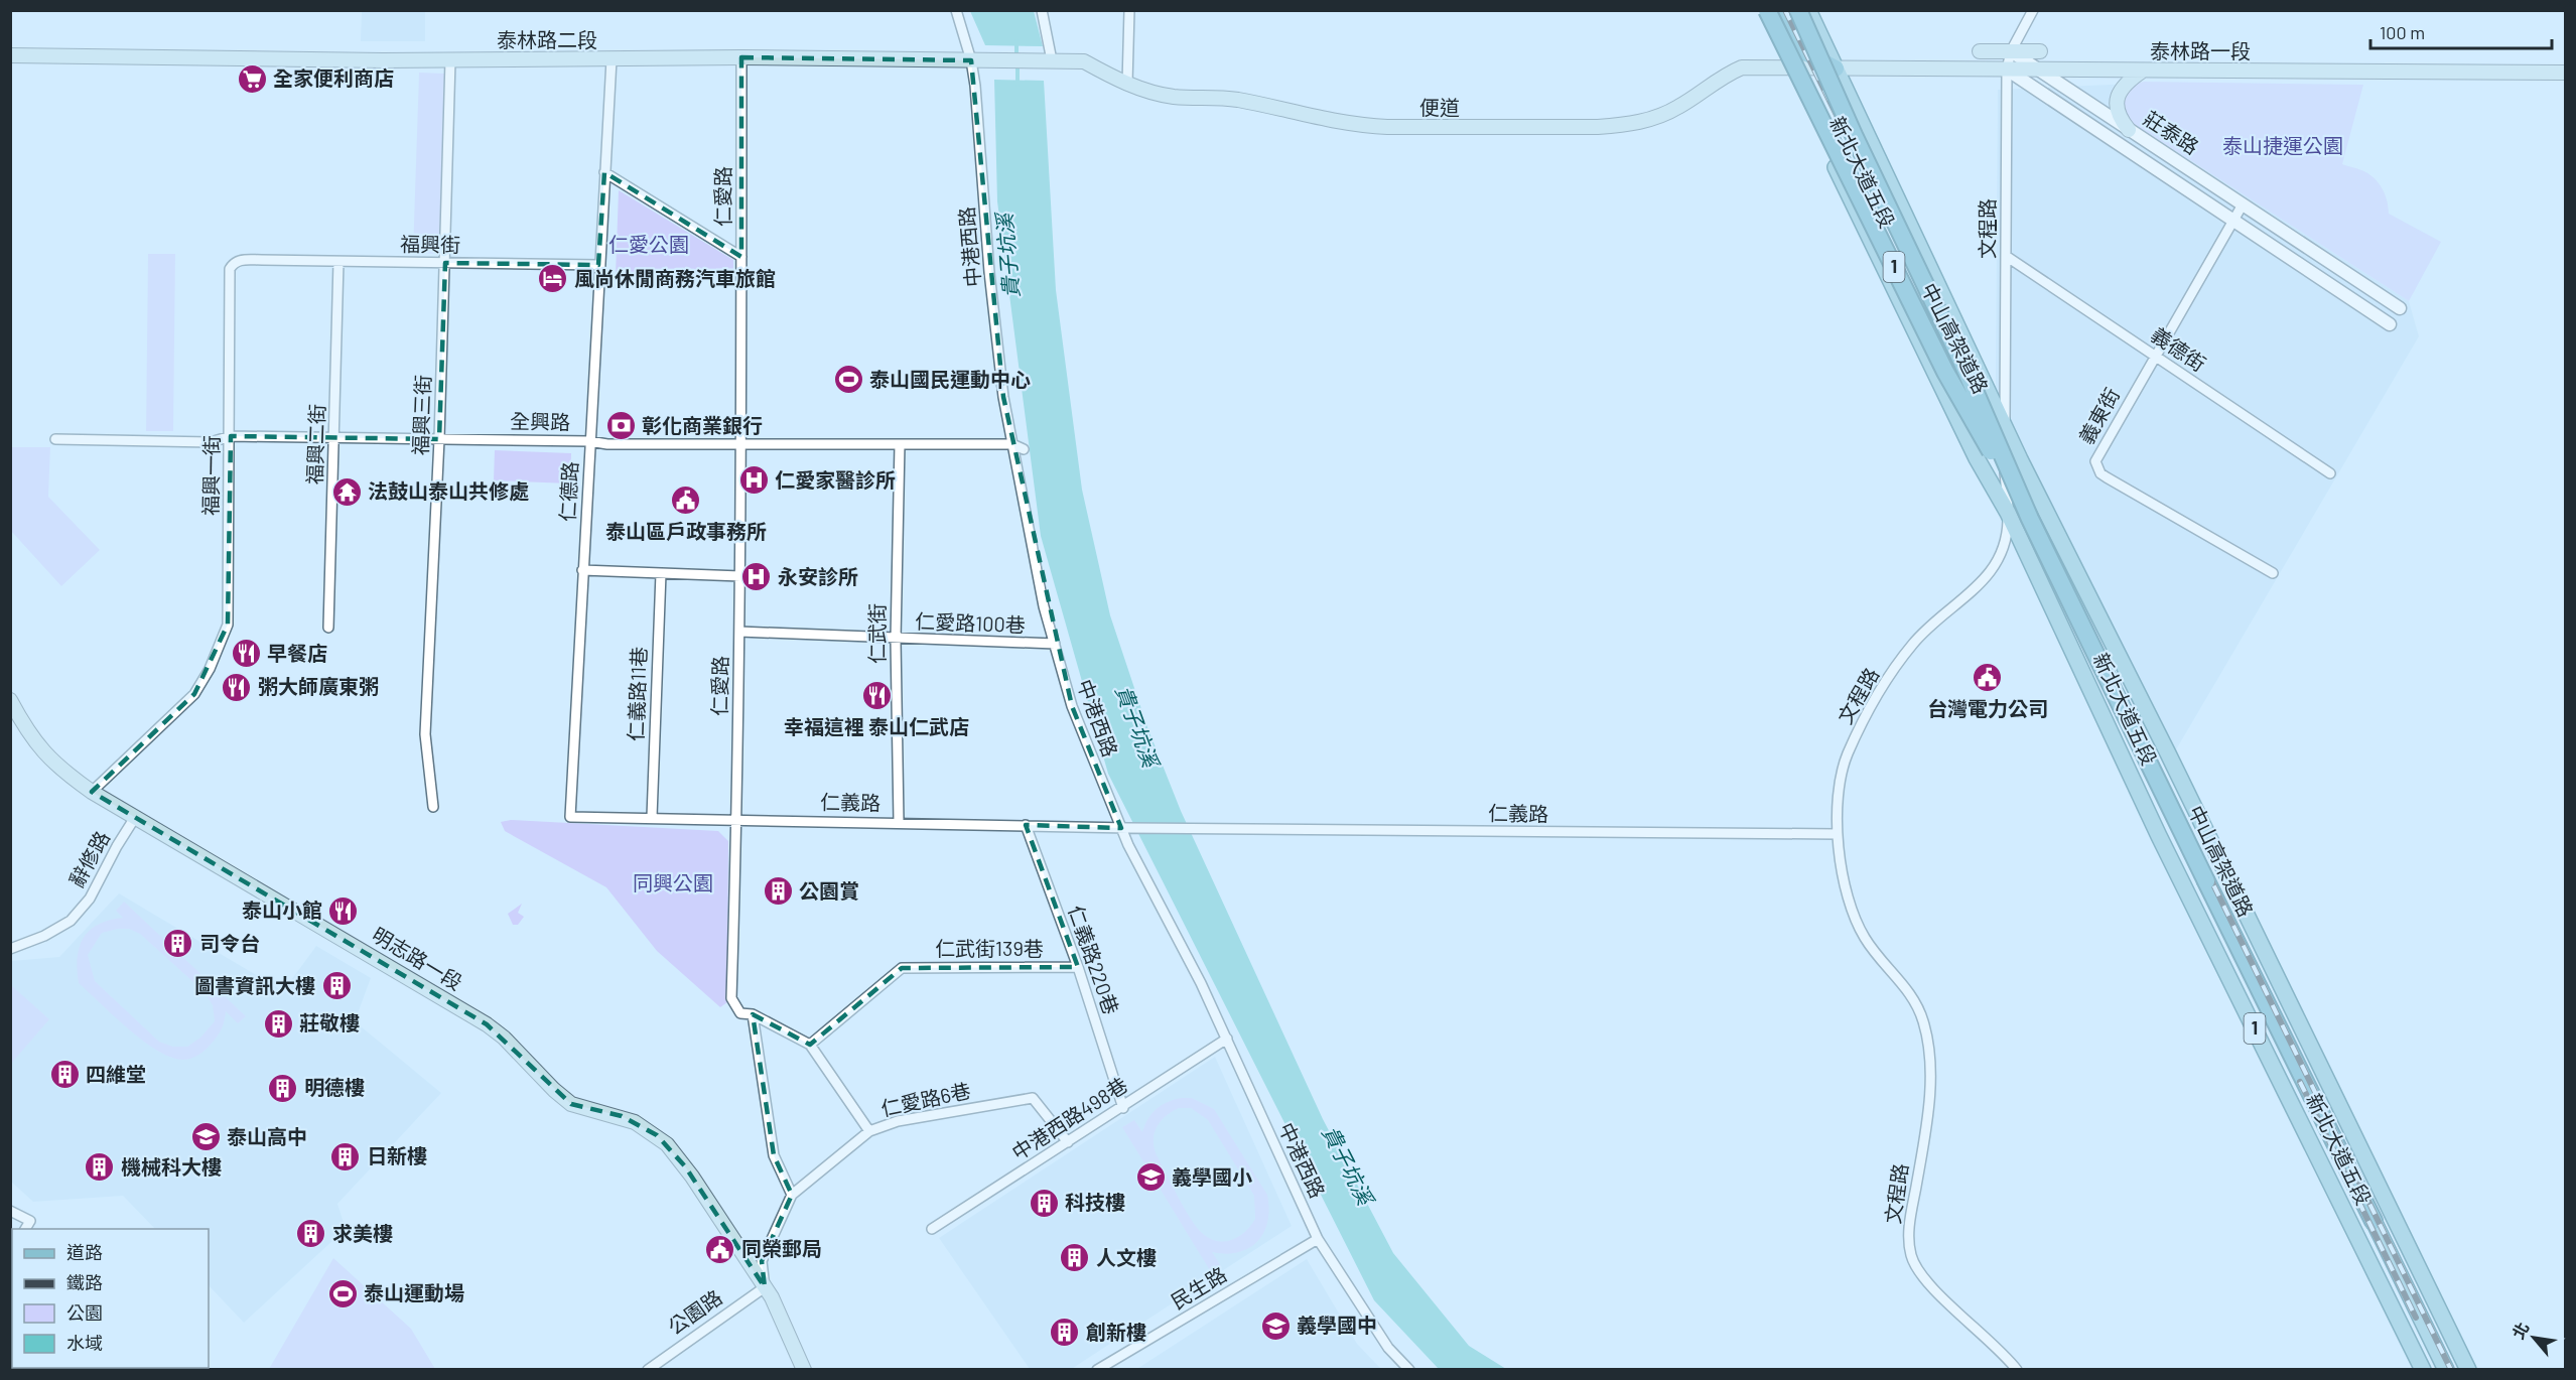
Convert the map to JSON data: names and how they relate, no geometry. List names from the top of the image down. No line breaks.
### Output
{"streets":{"highway":["1","中山高架道路"],"main road":["泰林路二段","泰林路一段","便道","新北大道五段","明志路一段"],"street":["莊泰路","仁愛路","文程路","福興街","中港西路","義德街","福興三街","義東街","全興路","福興二街","福興一街","仁德路","仁愛路100巷","仁武街","仁義路11巷","仁義路","辭修路","仁武街139巷","仁義路220巷","仁愛路6巷","中港西路498巷","民生路","公園路"]},"crossings":[["泰林路二段","便道"],["泰林路二段","仁愛路"],["泰林路二段","中港西路"],["泰林路二段","福興三街"],["泰林路二段","仁德路"],["泰林路一段","莊泰路"],["泰林路一段","新北大道五段"],["泰林路一段","文程路"],["泰林路一段","1"],["便道","新北大道五段"],["便道","1"],["莊泰路","文程路"],["莊泰路","義東街"],["新北大道五段","文程路"],["新北大道五段","1"],["新北大道五段","中山高架道路"],["仁愛路","全興路"],["仁愛路","仁愛路100巷"],["仁愛路","仁義路"],["文程路","義德街"],["文程路","仁義路"],["福興街","福興三街"],["福興街","福興二街"],["福興街","福興一街"],["福興街","仁德路"],["中港西路","全興路"],["中港西路","仁愛路100巷"],["中港西路","仁義路"],["中港西路","中港西路498巷"],["中港西路","民生路"],["義德街","義東街"],["福興三街","全興路"],["全興路","福興二街"],["全興路","福興一街"],["全興路","仁德路"],["全興路","仁武街"],["福興一街","明志路一段"],["仁德路","仁義路"],["仁愛路100巷","仁武街"],["仁武街","仁義路"],["仁義路11巷","仁義路"],["仁義路","仁義路220巷"],["辭修路","明志路一段"],["仁武街139巷","仁義路220巷"],["明志路一段","公園路"],["仁義路220巷","中港西路498巷"],["仁愛路6巷","中港西路498巷"]],"water":["貴子坑溪"],"parks":["泰山捷運公園","仁愛公園","同興公園"],"places":{"supermarket":["全家便利商店"],"hotel":["風尚休閒商務汽車旅館"],"sports":["泰山國民運動中心","泰山運動場"],"bank":["彰化商業銀行"],"hospital":["仁愛家醫診所","永安診所"],"temple":["法鼓山泰山共修處"],"public building":["泰山區戶政事務所","台灣電力公司","同榮郵局"],"restaurant":["早餐店","粥大師廣東粥","幸福這裡 泰山仁武店","泰山小館"],"building":["公園賞","司令台","圖書資訊大樓","莊敬樓","四維堂","明德樓","日新樓","機械科大樓","科技樓","求美樓","人文樓","創新樓"],"school or university":["泰山高中","義學國小","義學國中"]},"legend":["道路","鐵路","公園","水域"],"scale_bar":"100 m","north":"top left"}
